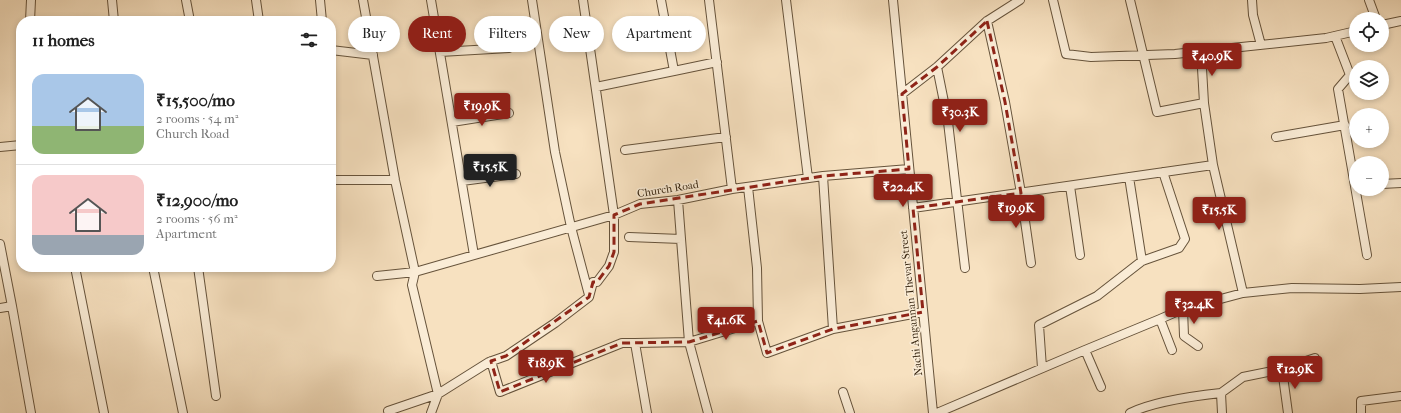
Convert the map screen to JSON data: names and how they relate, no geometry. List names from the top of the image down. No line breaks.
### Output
{"streets":{"street":["Church Road","Nachi Angannan Thevar Street"]},"crossings":[["Church Road","Nachi Angannan Thevar Street"]],"page":{"map_buttons":["+","−"],"chip":["Buy","Rent","Filters","New","Apartment"],"heading":"11 homes","price":["₹40.9K","₹19.9K","₹30.3K","₹15.5K","₹22.4K","₹19.9K","₹15.5K","₹32.4K","₹41.6K","₹18.9K","₹12.9K"],"list":[{"name":"₹15,500/mo","note":"2 rooms · 54 m² · Church Road"},{"name":"₹12,900/mo","note":"2 rooms · 56 m² · Apartment"}]}}
